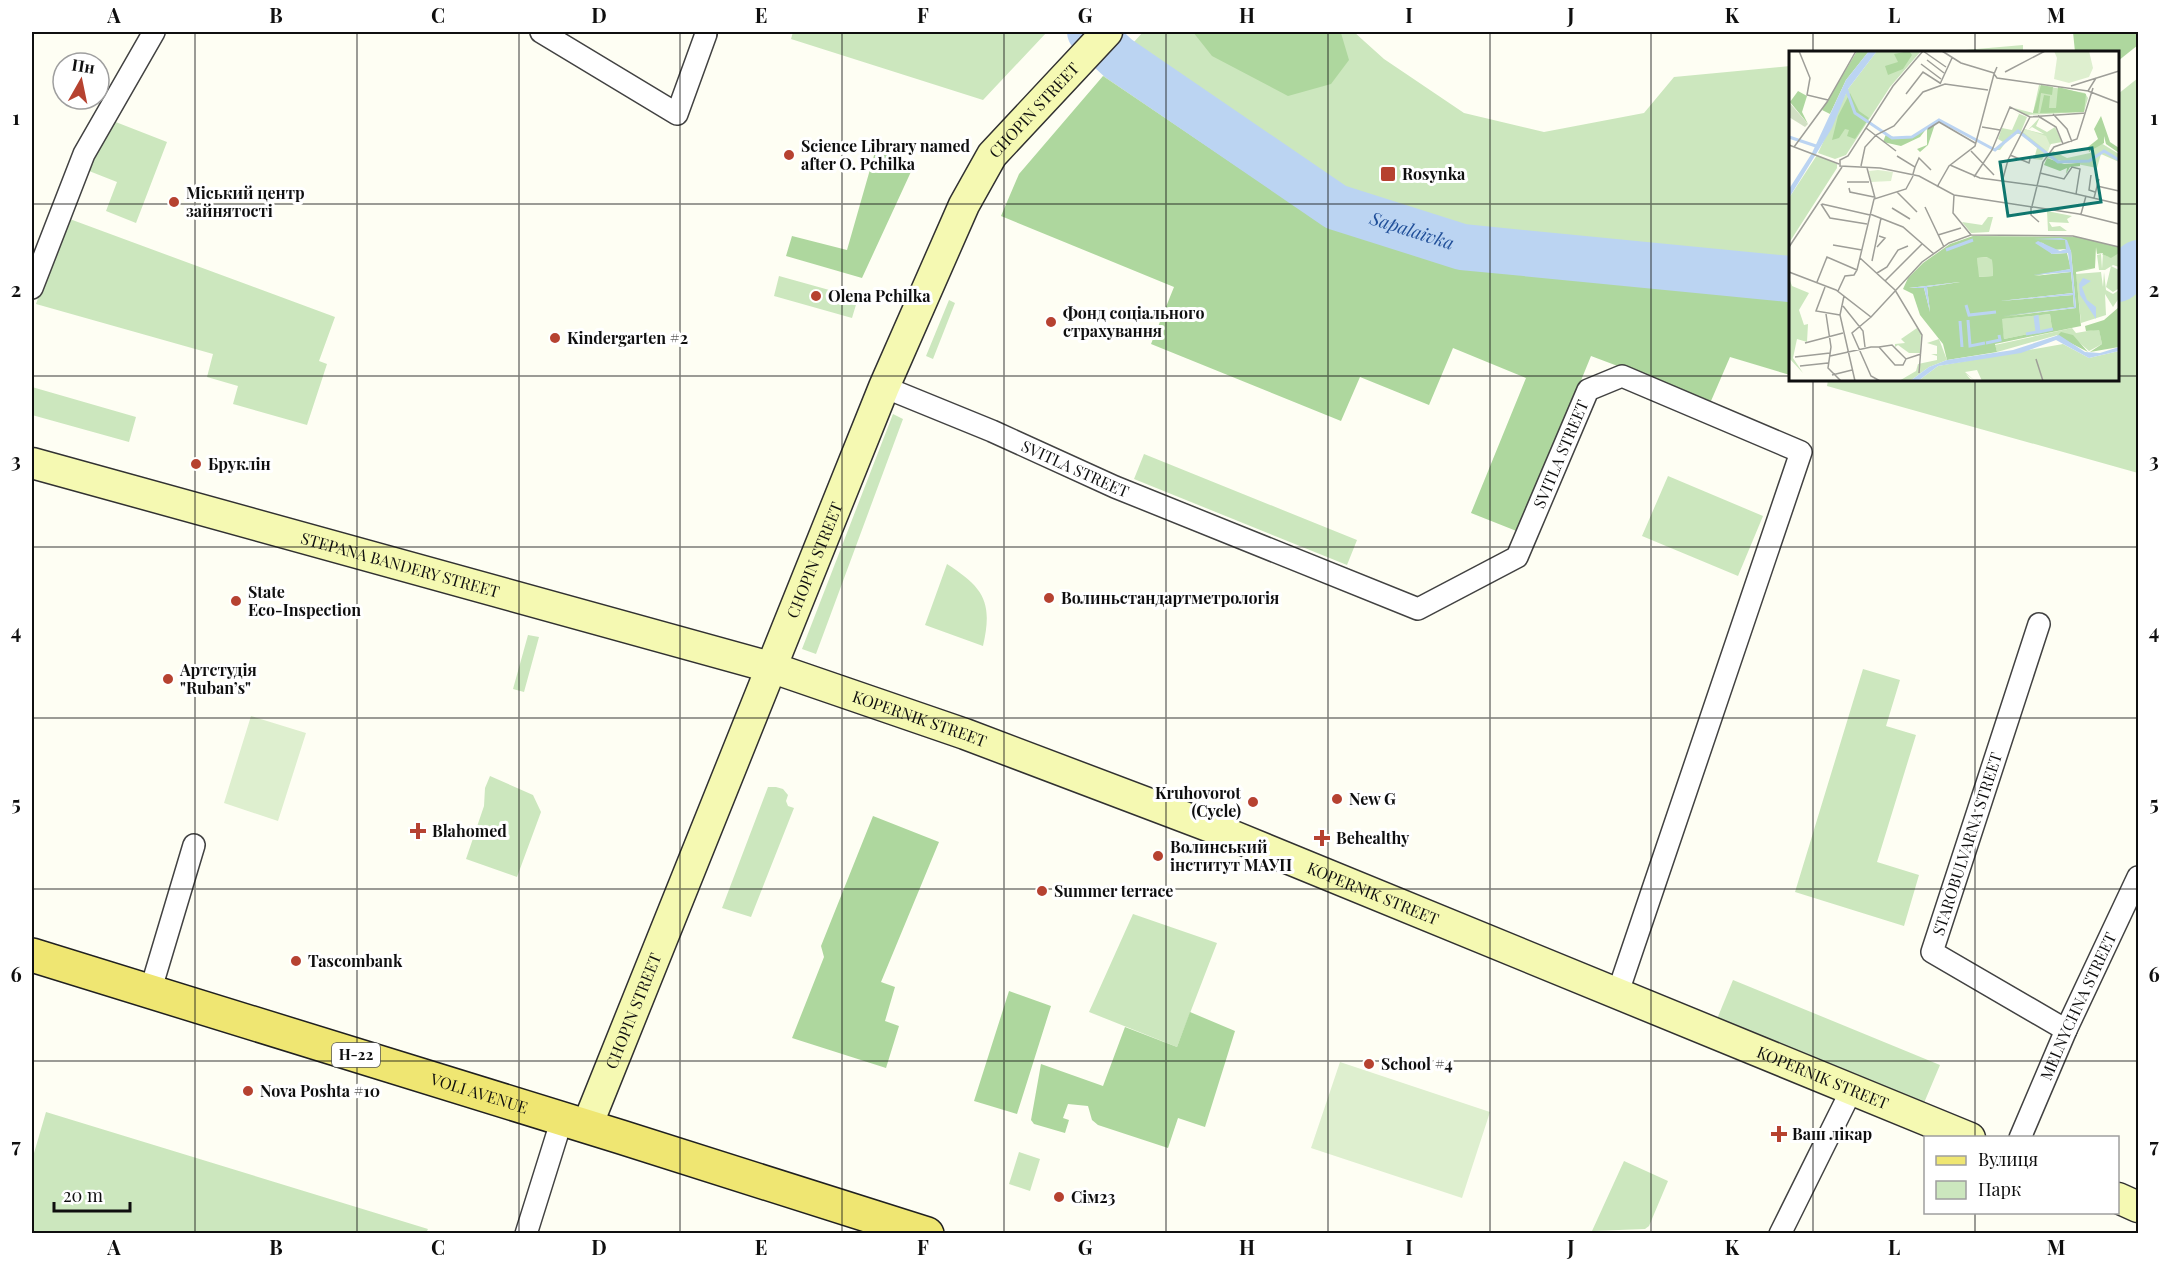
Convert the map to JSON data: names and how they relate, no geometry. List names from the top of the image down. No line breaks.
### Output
{"streets":{"main road":["Н-22","VOLI AVENUE"],"street":["CHOPIN STREET","SVITLA STREET","STEPANA BANDERY STREET","KOPERNIK STREET","STAROBULVARNA STREET","MELNYCHNA STREET"]},"crossings":[["CHOPIN STREET","SVITLA STREET"],["CHOPIN STREET","STEPANA BANDERY STREET"],["CHOPIN STREET","KOPERNIK STREET"],["CHOPIN STREET","VOLI AVENUE"],["SVITLA STREET","KOPERNIK STREET"],["STEPANA BANDERY STREET","KOPERNIK STREET"],["STAROBULVARNA STREET","MELNYCHNA STREET"]],"water":["Sapalaivka"],"places":{"other":["Science Library named after O. Pchilka","Міський центр зайнятості","Olena Pchilka","Фонд соціального страхування","Kindergarten #2","Бруклін","Волиньстандартметрологія","State Eco-Inspection","Артстудія \"Ruban’s\"","New G","Kruhovorot (Cycle)","Волинський інститут МАУП","Summer terrace","Tascombank","School #4","Nova Poshta #10","Сім23"],"transit":["Rosynka"],"health":["Blahomed","Behealthy","Ваш лікар"]},"legend":["Вулиця","Парк"],"scale_bar":"20 m","north":"top","grid":{"columns":["A","B","C","D","E","F","G","H","I","J","K","L","M"],"rows":["1","2","3","4","5","6","7"]}}
